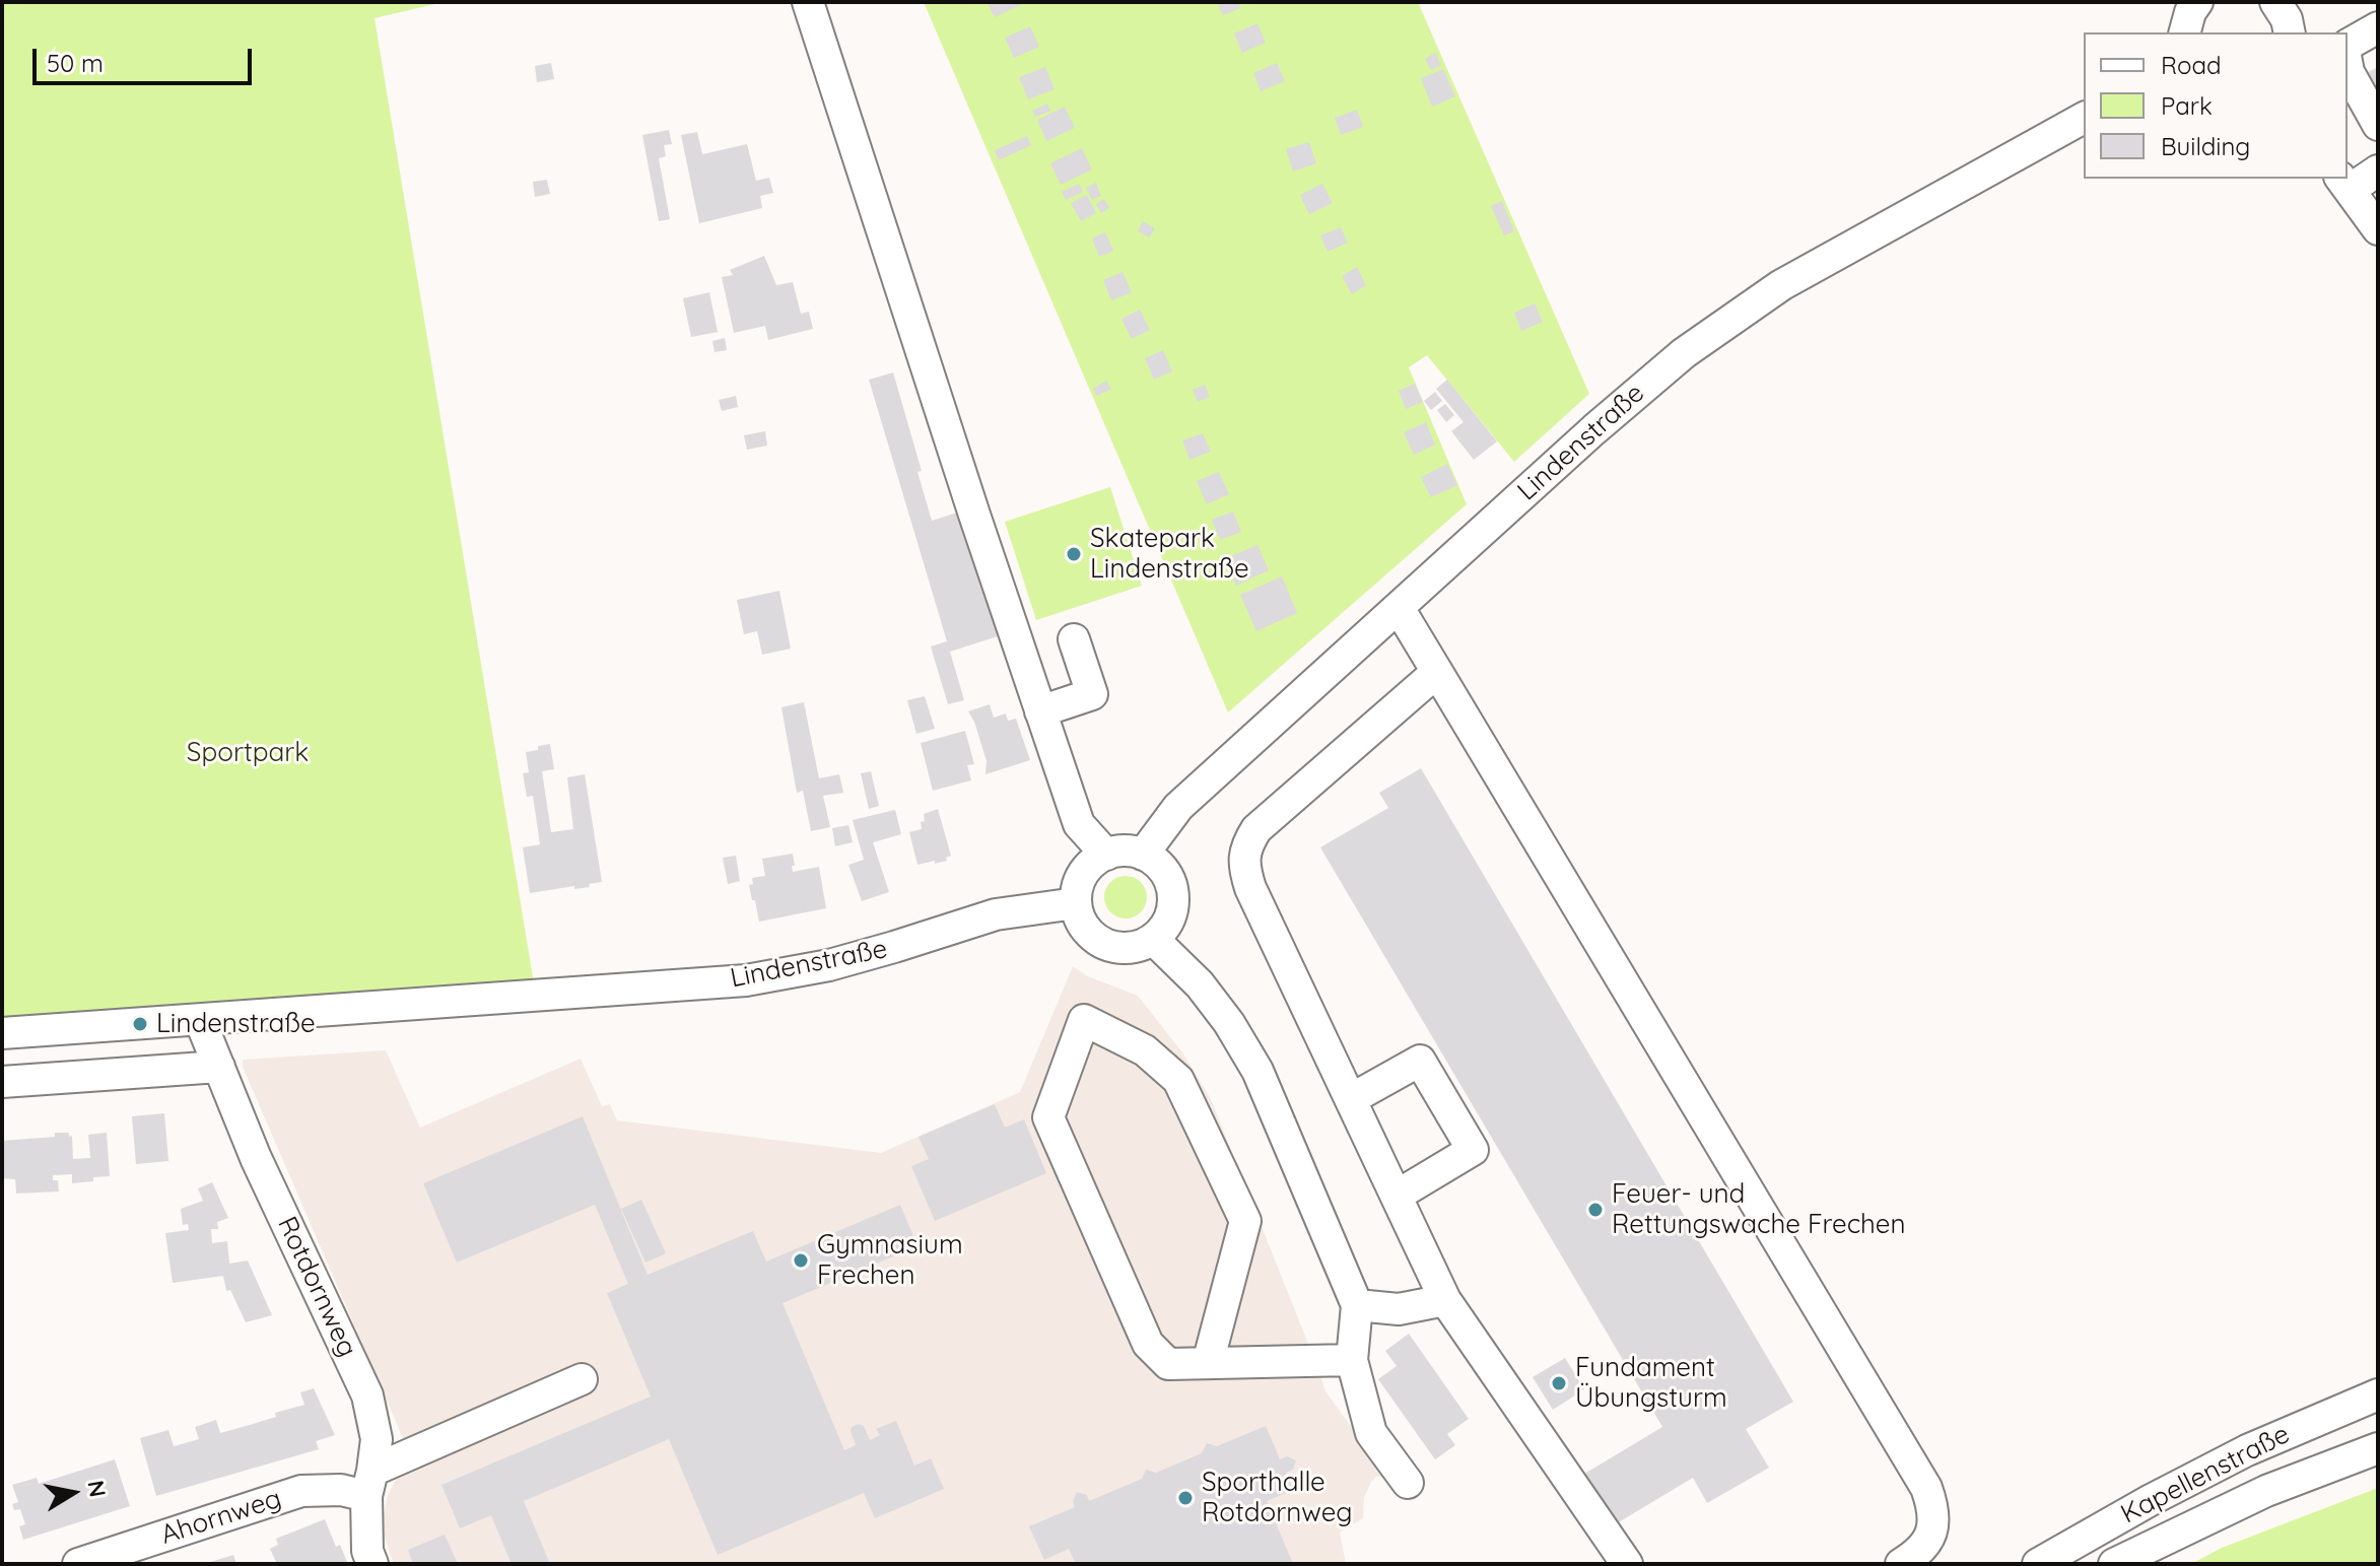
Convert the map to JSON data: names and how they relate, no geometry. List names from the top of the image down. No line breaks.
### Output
{"streets":{"street":["Lindenstraße","Rotdornweg","Kapellenstraße","Ahornweg"]},"crossings":[["Lindenstraße","Rotdornweg"],["Rotdornweg","Ahornweg"]],"parks":["Sportpark"],"places":["Skatepark Lindenstraße","Lindenstraße","Feuer- und Rettungswache Frechen","Gymnasium Frechen","Fundament Übungsturm","Sporthalle Rotdornweg"],"legend":["Road","Park","Building"],"scale_bar":"50 m","north":"right"}
